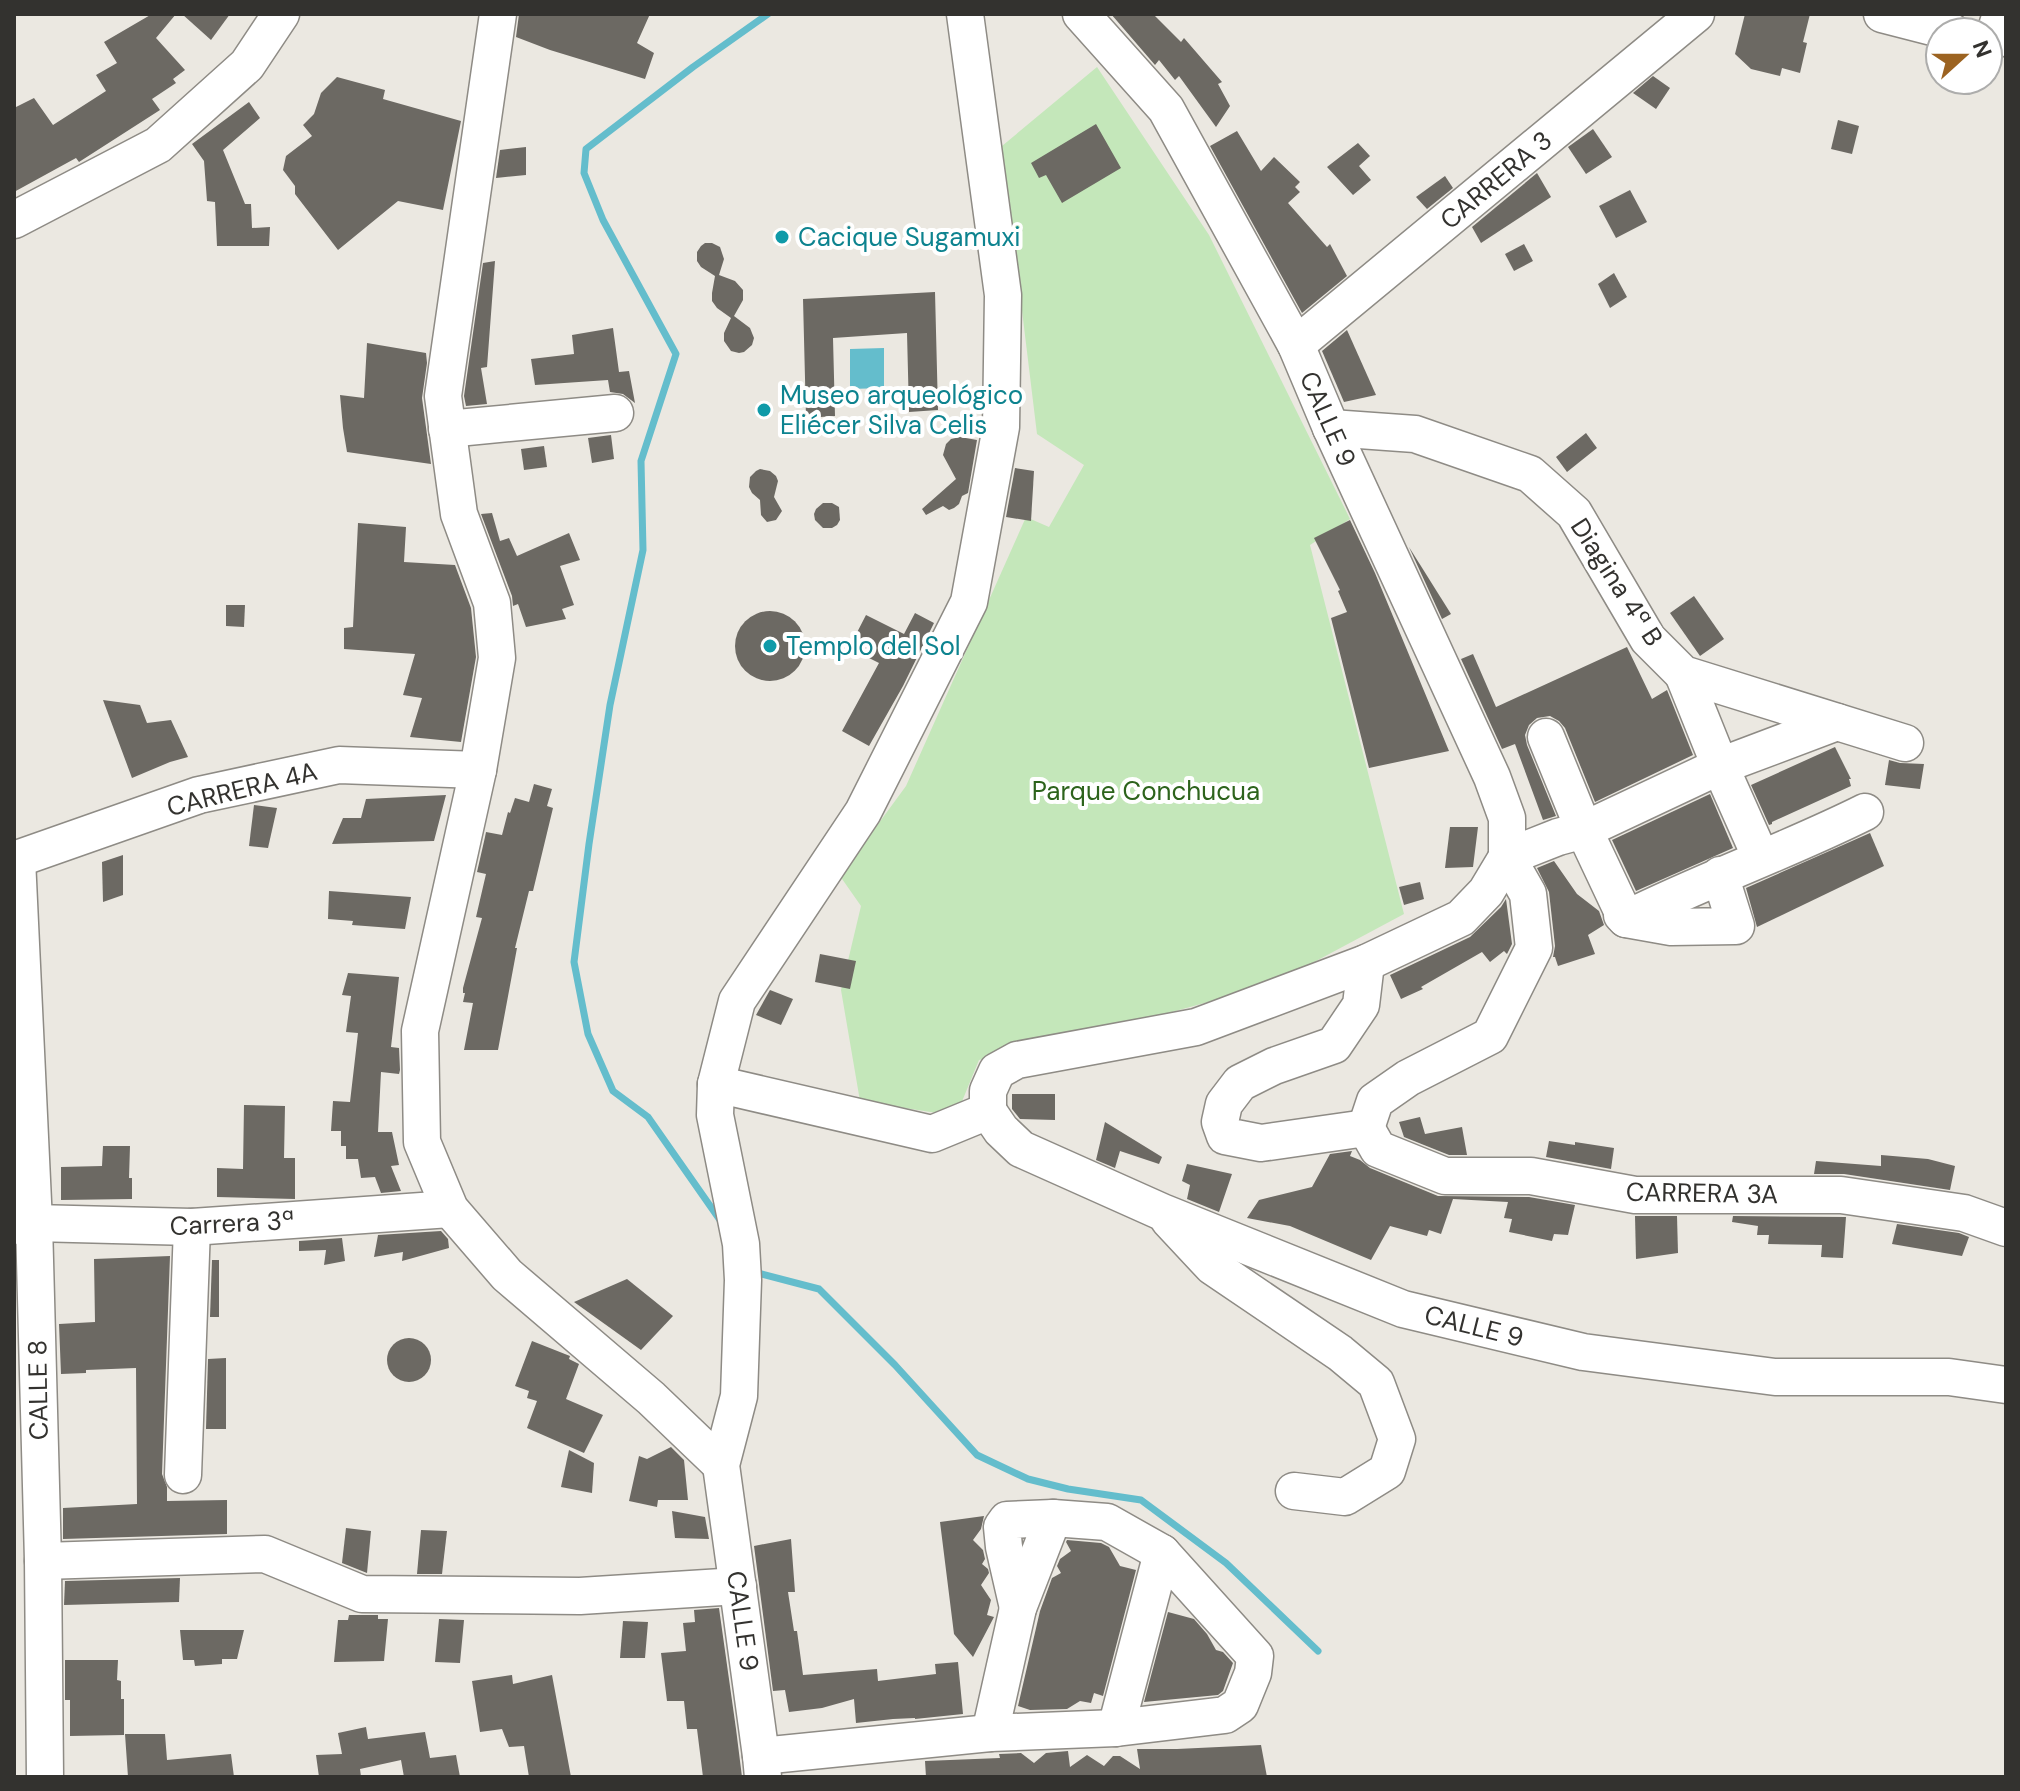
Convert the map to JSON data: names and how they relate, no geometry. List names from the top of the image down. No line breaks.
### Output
{"streets":{"street":["CARRERA 3","CALLE 9","Diagina 4ª B","CARRERA 4A","CARRERA 3A","Carrera 3ª","CALLE 8"]},"crossings":[["CARRERA 3","CALLE 9"],["CALLE 9","Diagina 4ª B"],["CARRERA 4A","CALLE 8"],["Carrera 3ª","CALLE 8"]],"parks":["Parque Conchucua"],"places":["Cacique Sugamuxi","Museo arqueológico Eliécer Silva Celis","Templo del Sol"],"north":"right"}
